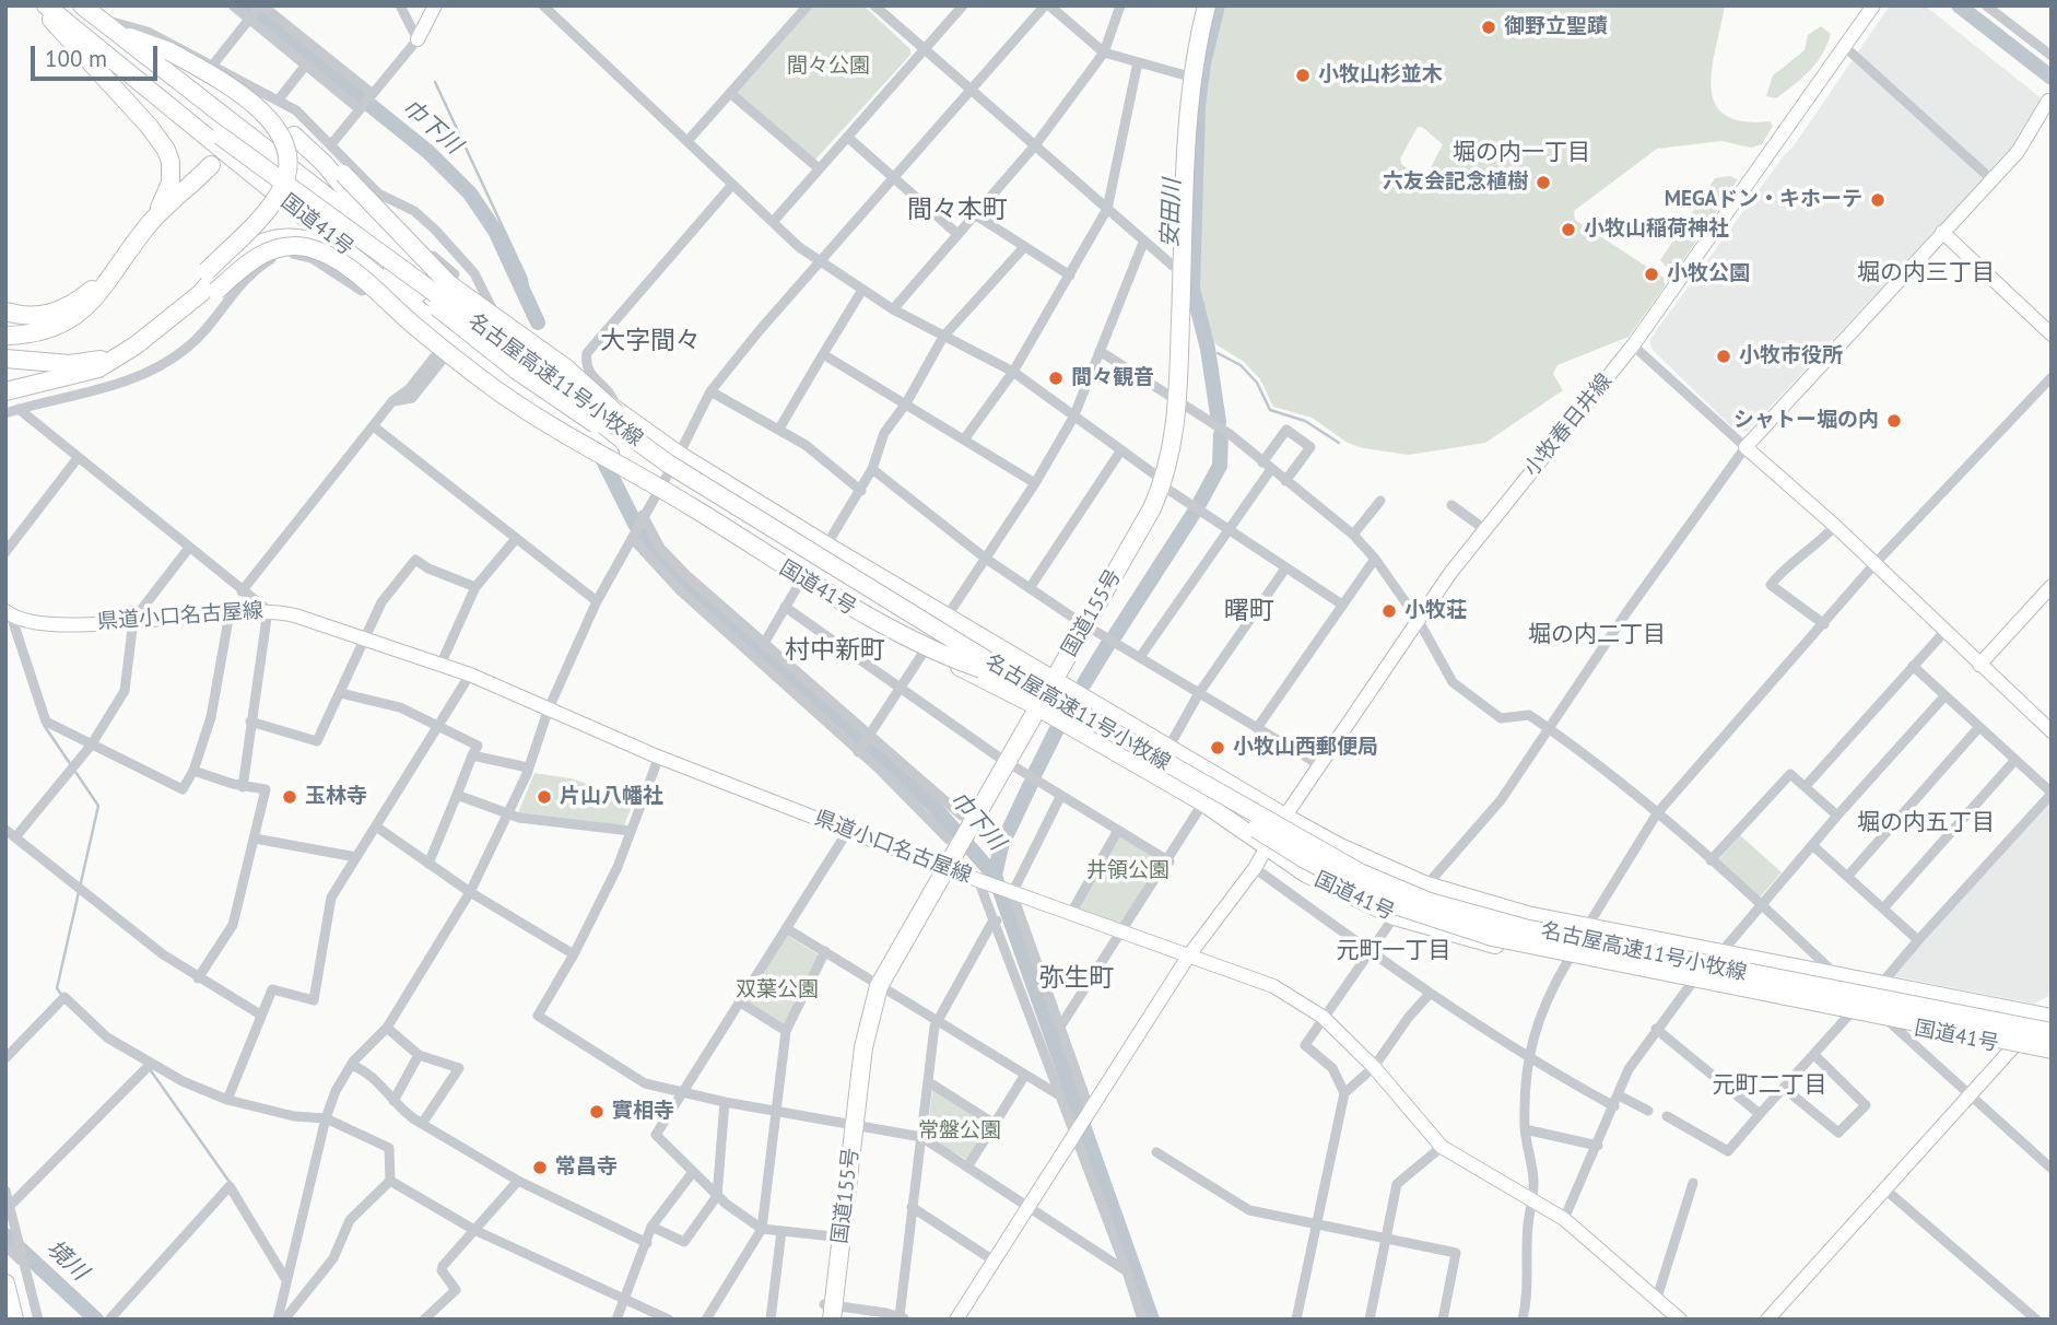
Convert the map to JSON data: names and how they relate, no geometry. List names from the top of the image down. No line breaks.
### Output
{"streets":{"highway":["国道41号","名古屋高速11号小牧線","国道155号"],"main road":["小牧春日井線","県道小口名古屋線"]},"crossings":[["国道41号","名古屋高速11号小牧線"],["国道41号","小牧春日井線"],["国道41号","国道155号"],["小牧春日井線","県道小口名古屋線"],["国道155号","県道小口名古屋線"]],"districts":["堀の内一丁目","間々本町","堀の内三丁目","大字間々","曙町","堀の内二丁目","村中新町","堀の内五丁目","元町一丁目","弥生町","元町二丁目"],"water":["巾下川","安田川","境川"],"parks":["間々公園","井領公園","双葉公園","常盤公園"],"places":["御野立聖蹟","小牧山杉並木","六友会記念植樹","MEGAドン・キホーテ","小牧山稲荷神社","小牧公園","小牧市役所","間々観音","シャトー堀の内","小牧荘","小牧山西郵便局","玉林寺","片山八幡社","實相寺","常昌寺"],"scale_bar":"100 m"}
